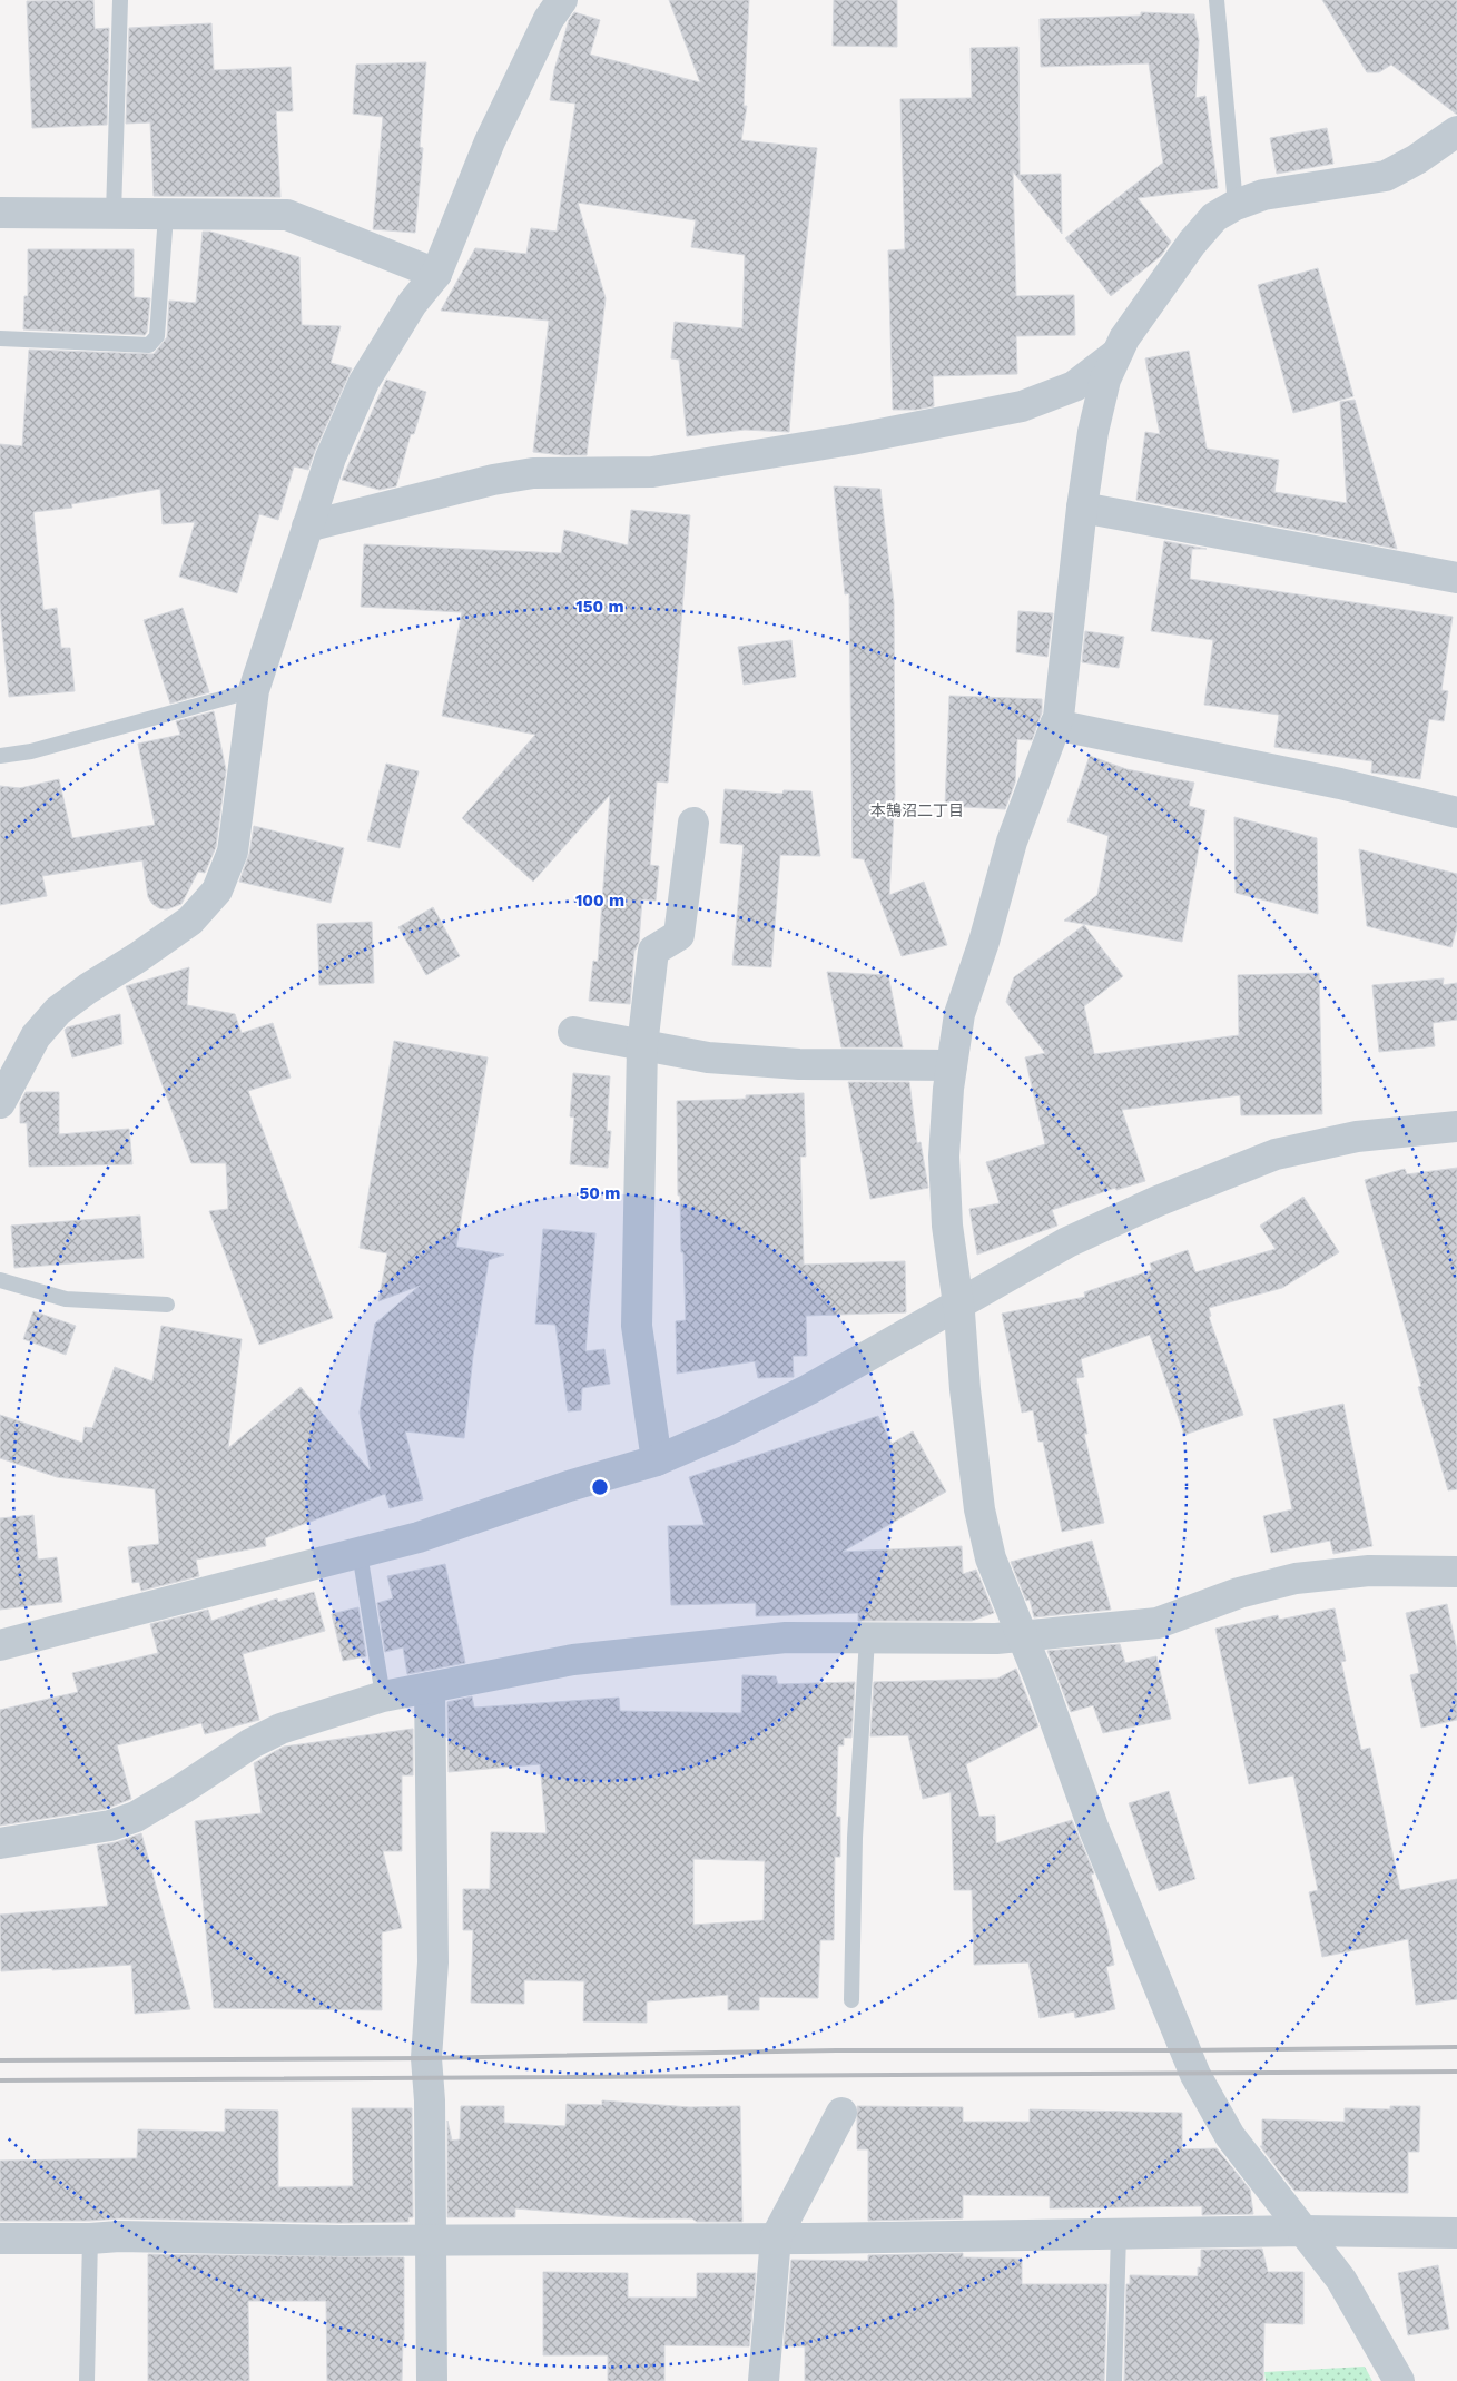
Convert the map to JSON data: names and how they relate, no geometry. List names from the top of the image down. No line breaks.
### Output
{"districts":["本鵠沼二丁目"],"rings":["150 m","100 m","50 m"]}
